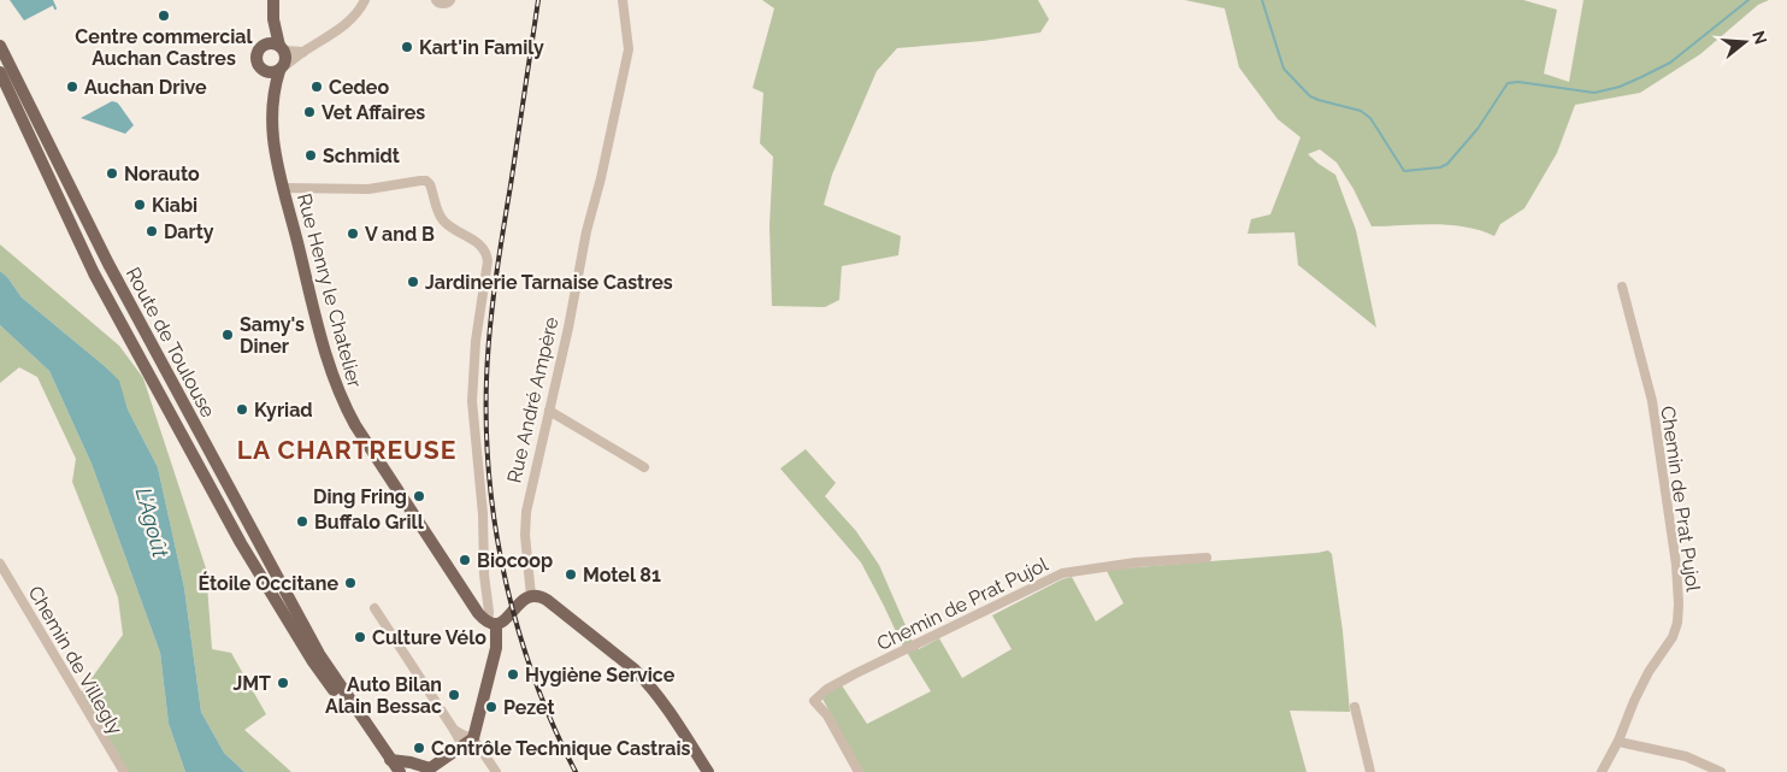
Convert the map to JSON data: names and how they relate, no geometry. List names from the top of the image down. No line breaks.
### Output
{"streets":{"main road":["Rue Henry le Chatelier","Route de Toulouse"],"street":["Rue André Ampère","Chemin de Prat Pujol","Chemin de Villegly"]},"districts":["LA CHARTREUSE"],"water":["L'Agoût"],"places":["Centre commercial Auchan Castres","Kart'in Family","Auchan Drive","Cedeo","Vet Affaires","Schmidt","Norauto","Kiabi","Darty","V and B","Jardinerie Tarnaise Castres","Samy's Diner","Kyriad","Ding Fring","Buffalo Grill","Biocoop","Motel 81","Étoile Occitane","Culture Vélo","Hygiène Service","JMT","Auto Bilan Alain Bessac","Pezet","Contrôle Technique Castrais"],"north":"right"}
